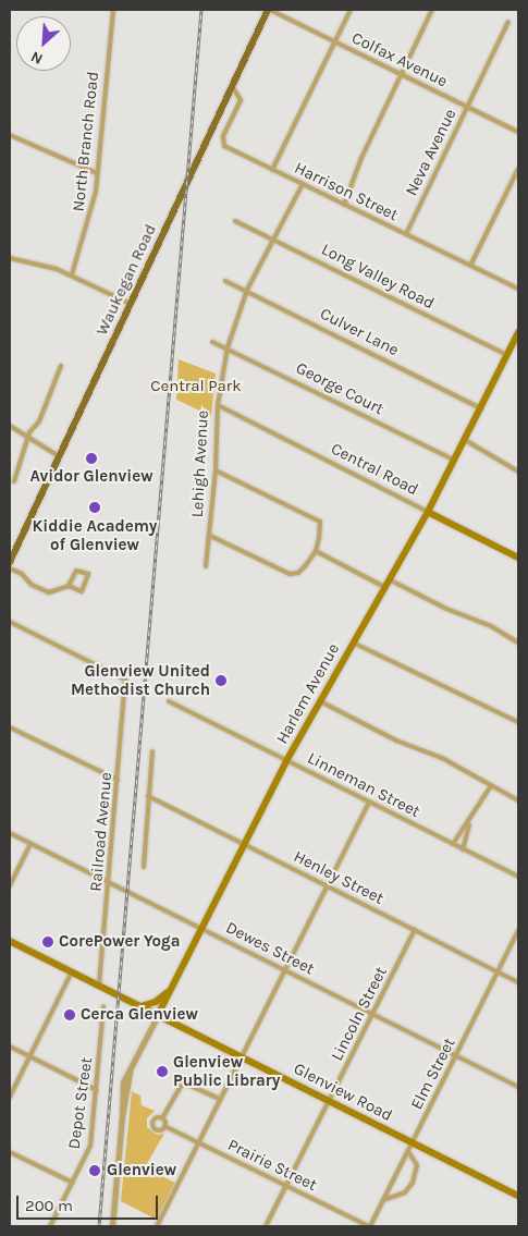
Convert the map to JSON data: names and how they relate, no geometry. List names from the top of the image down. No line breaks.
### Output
{"streets":{"main road":["Waukegan Road","Central Road","Harlem Avenue","Glenview Road"],"street":["Colfax Avenue","North Branch Road","Neva Avenue","Harrison Street","Long Valley Road","Culver Lane","George Court","Lehigh Avenue","Linneman Street","Railroad Avenue","Henley Street","Dewes Street","Lincoln Street","Elm Street","Depot Street","Prairie Street"]},"crossings":[["Colfax Avenue","Neva Avenue"],["Colfax Avenue","Waukegan Road"],["Neva Avenue","Harrison Street"],["Harrison Street","Waukegan Road"],["Harrison Street","Lehigh Avenue"],["Long Valley Road","Lehigh Avenue"],["Long Valley Road","Harlem Avenue"],["Culver Lane","Lehigh Avenue"],["Culver Lane","Harlem Avenue"],["George Court","Lehigh Avenue"],["George Court","Harlem Avenue"],["Lehigh Avenue","Central Road"],["Central Road","Harlem Avenue"],["Harlem Avenue","Linneman Street"],["Harlem Avenue","Henley Street"],["Harlem Avenue","Dewes Street"],["Harlem Avenue","Glenview Road"],["Railroad Avenue","Dewes Street"],["Railroad Avenue","Glenview Road"],["Henley Street","Lincoln Street"],["Henley Street","Elm Street"],["Dewes Street","Lincoln Street"],["Dewes Street","Elm Street"],["Lincoln Street","Glenview Road"],["Lincoln Street","Prairie Street"],["Elm Street","Glenview Road"],["Elm Street","Prairie Street"]],"parks":["Central Park"],"places":["Avidor Glenview","Kiddie Academy of Glenview","Glenview United Methodist Church","CorePower Yoga","Cerca Glenview","Glenview Public Library","Glenview"],"scale_bar":"200 m","north":"bottom left"}
